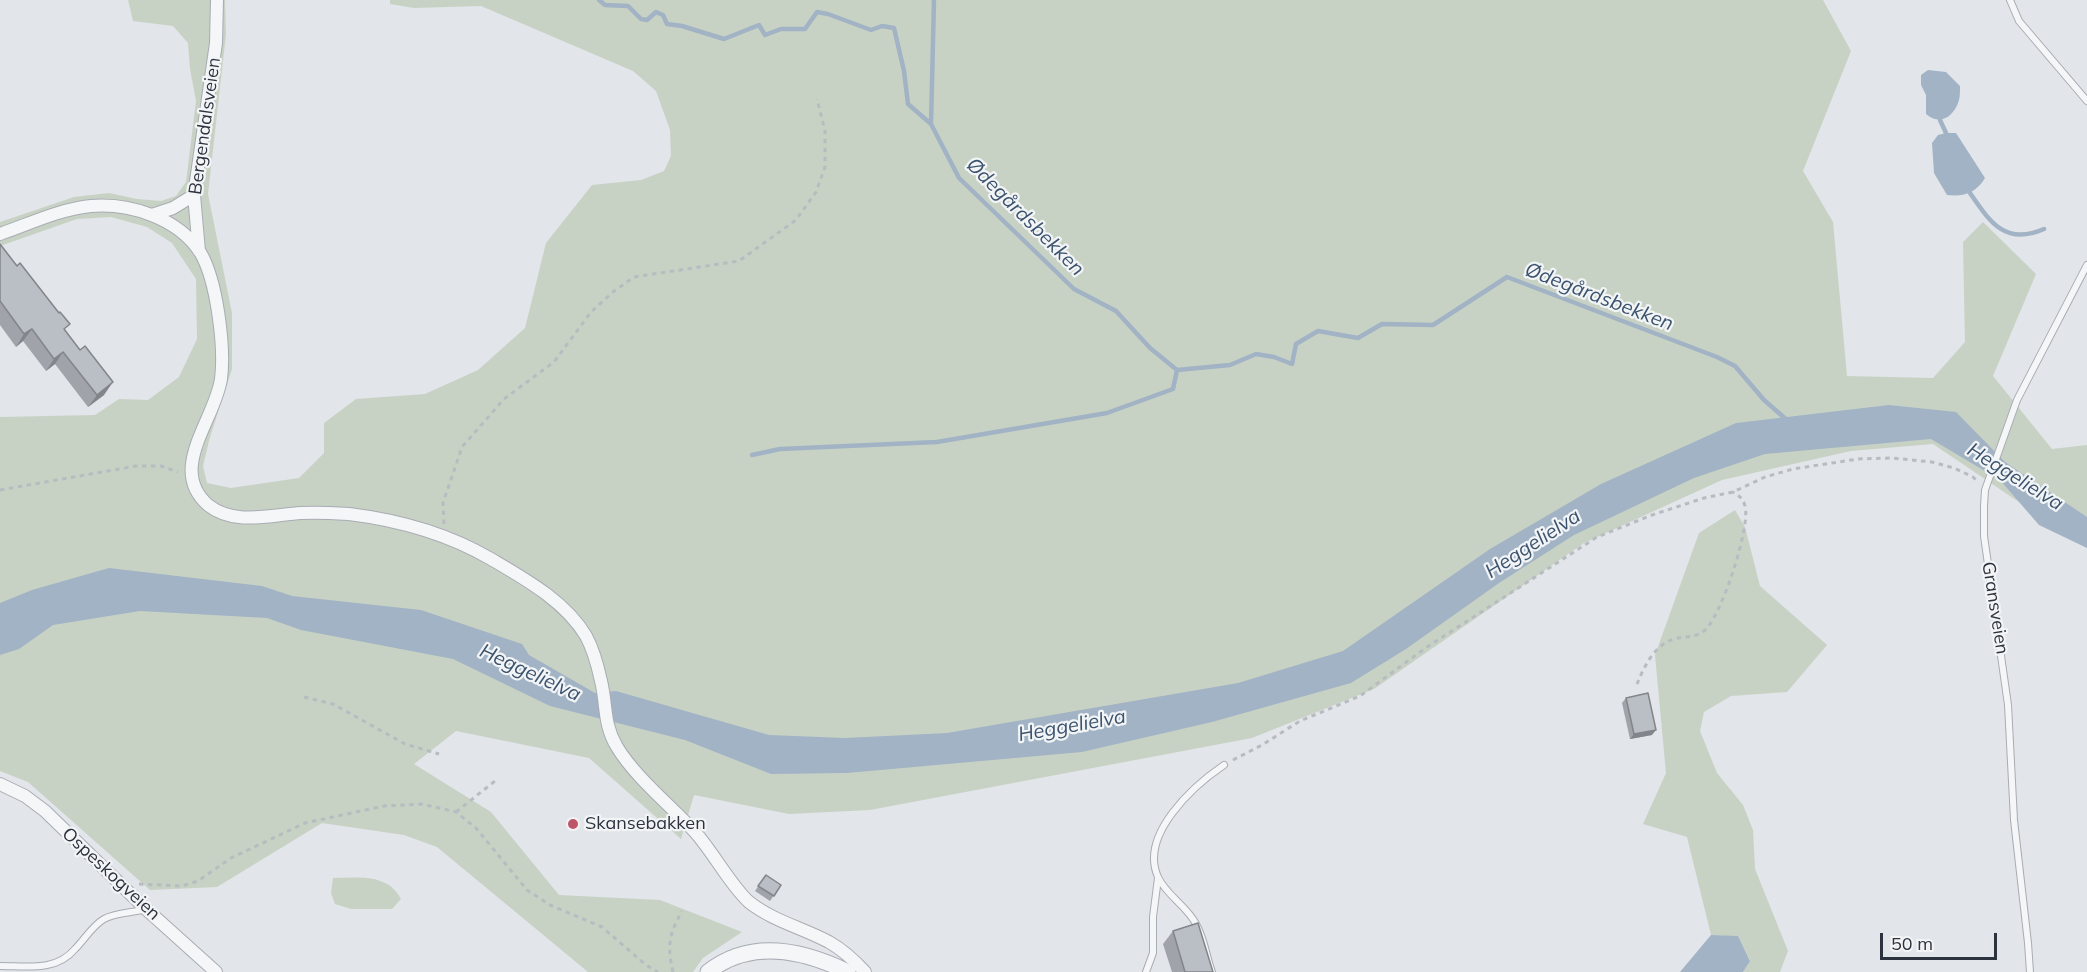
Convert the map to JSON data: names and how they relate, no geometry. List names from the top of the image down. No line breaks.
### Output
{"streets":{"street":["Bergendalsveien","Ospeskogveien"],"lane":["Gransveien"]},"water":["Ødegårdsbekken","Heggelielva"],"places":["Skansebakken"],"scale_bar":"50 m"}
